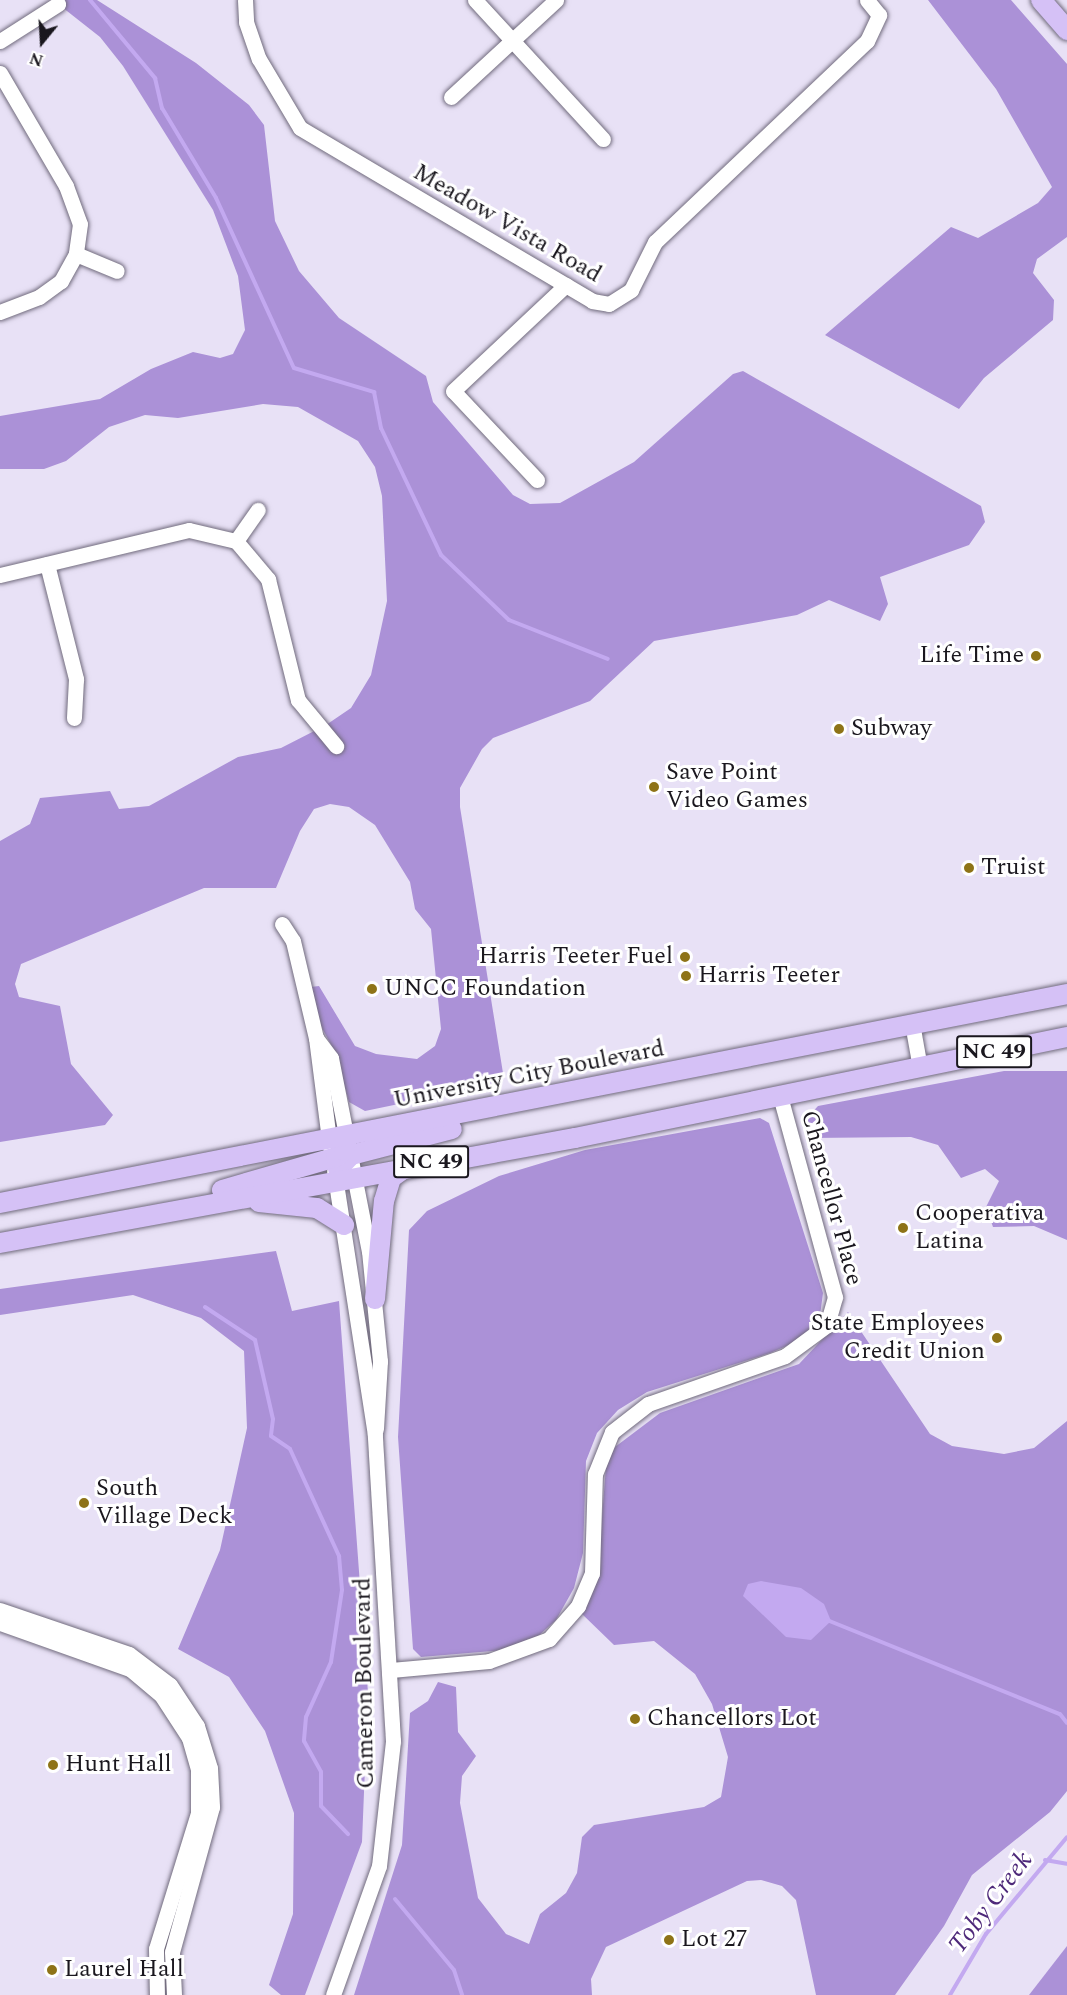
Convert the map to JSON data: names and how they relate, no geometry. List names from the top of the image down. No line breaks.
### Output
{"streets":{"main road":["NC 49","University City Boulevard"],"street":["Meadow Vista Road","Chancellor Place","Cameron Boulevard"]},"crossings":[["NC 49","Chancellor Place"],["NC 49","Cameron Boulevard"],["Chancellor Place","Cameron Boulevard"]],"water":["Toby Creek"],"places":["Life Time","Subway","Save Point Video Games","Truist","Harris Teeter Fuel","Harris Teeter","UNCC Foundation","Cooperativa Latina","State Employees Credit Union","South Village Deck","Chancellors Lot","Hunt Hall","Lot 27","Laurel Hall"],"north":"bottom"}
